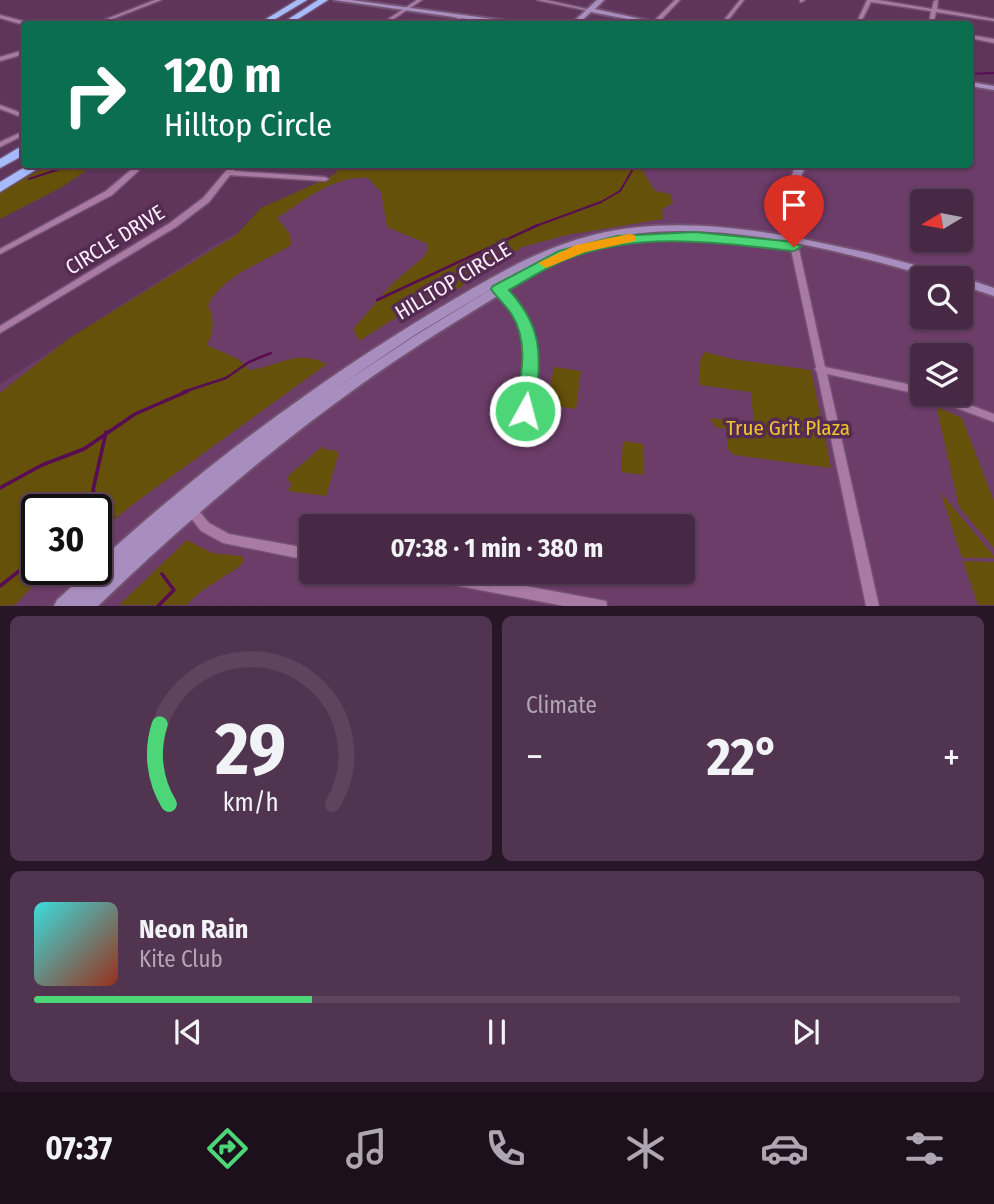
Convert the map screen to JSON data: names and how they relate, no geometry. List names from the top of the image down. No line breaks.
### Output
{"streets":{"street":["CIRCLE DRIVE","HILLTOP CIRCLE"]},"parks":["True Grit Plaza"],"north":"left","page":{"turn":["120 m","Hilltop Circle"],"limit":"30","trip":"07:38 · 1 min · 380 m","tile":"Climate","heat":["−","22°","+"],"song":["Neon Rain","Kite Club"],"tabs":"07:37","gauge":["29","km/h"]}}
